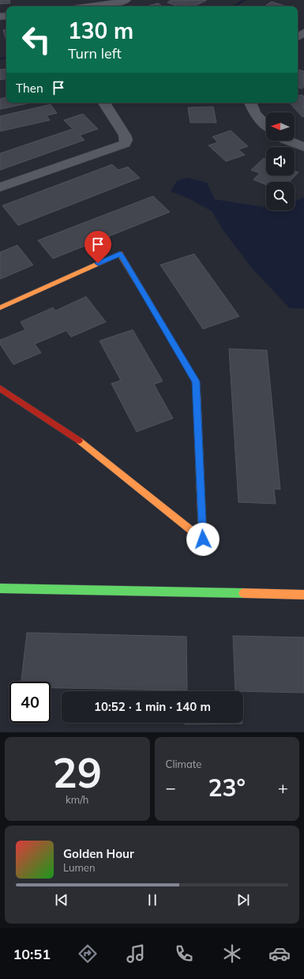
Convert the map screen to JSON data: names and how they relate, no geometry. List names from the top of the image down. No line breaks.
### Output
{"north":"left","page":{"turn":["130 m","Turn left"],"then":"Then","limit":"40","trip":"10:52 · 1 min · 140 m","tile":[["29","km/h"],"Climate"],"heat":["−","23°","+"],"song":["Golden Hour","Lumen"],"tabs":"10:51"}}
